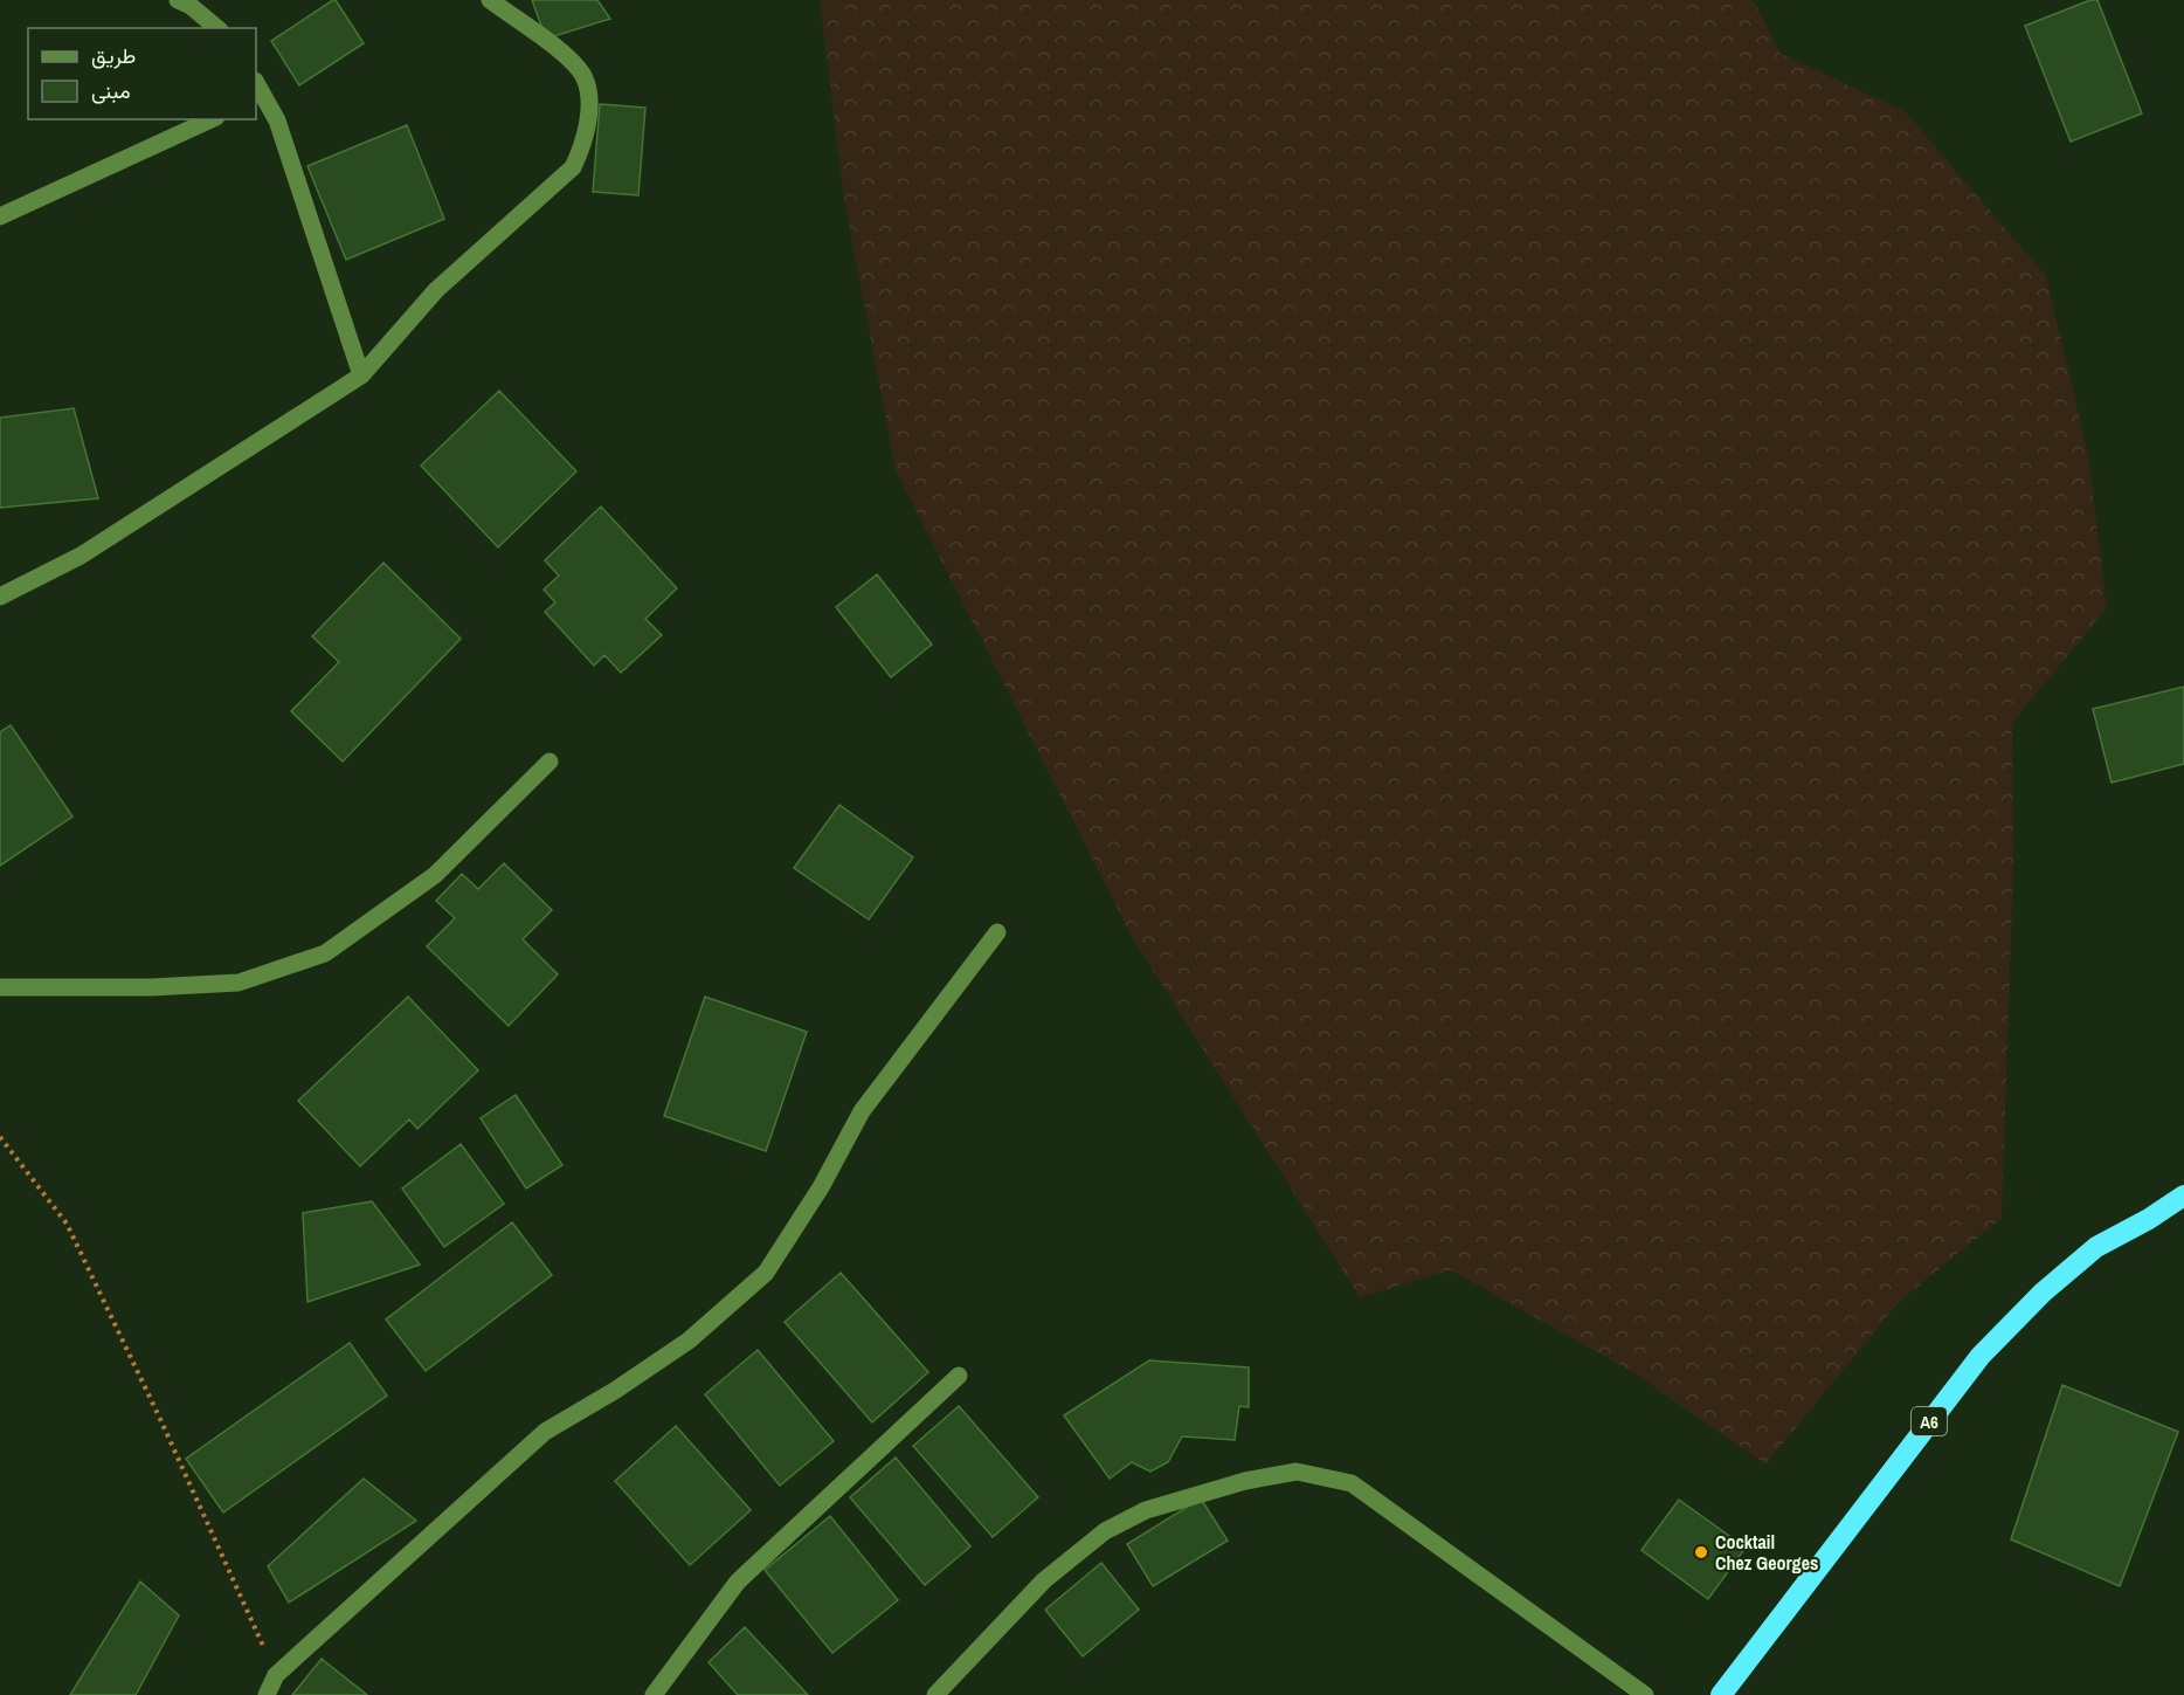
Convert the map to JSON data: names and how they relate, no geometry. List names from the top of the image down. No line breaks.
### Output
{"streets":{"highway":["A6"]},"places":["Cocktail Chez Georges"],"legend":["طريق","مبنى"]}
